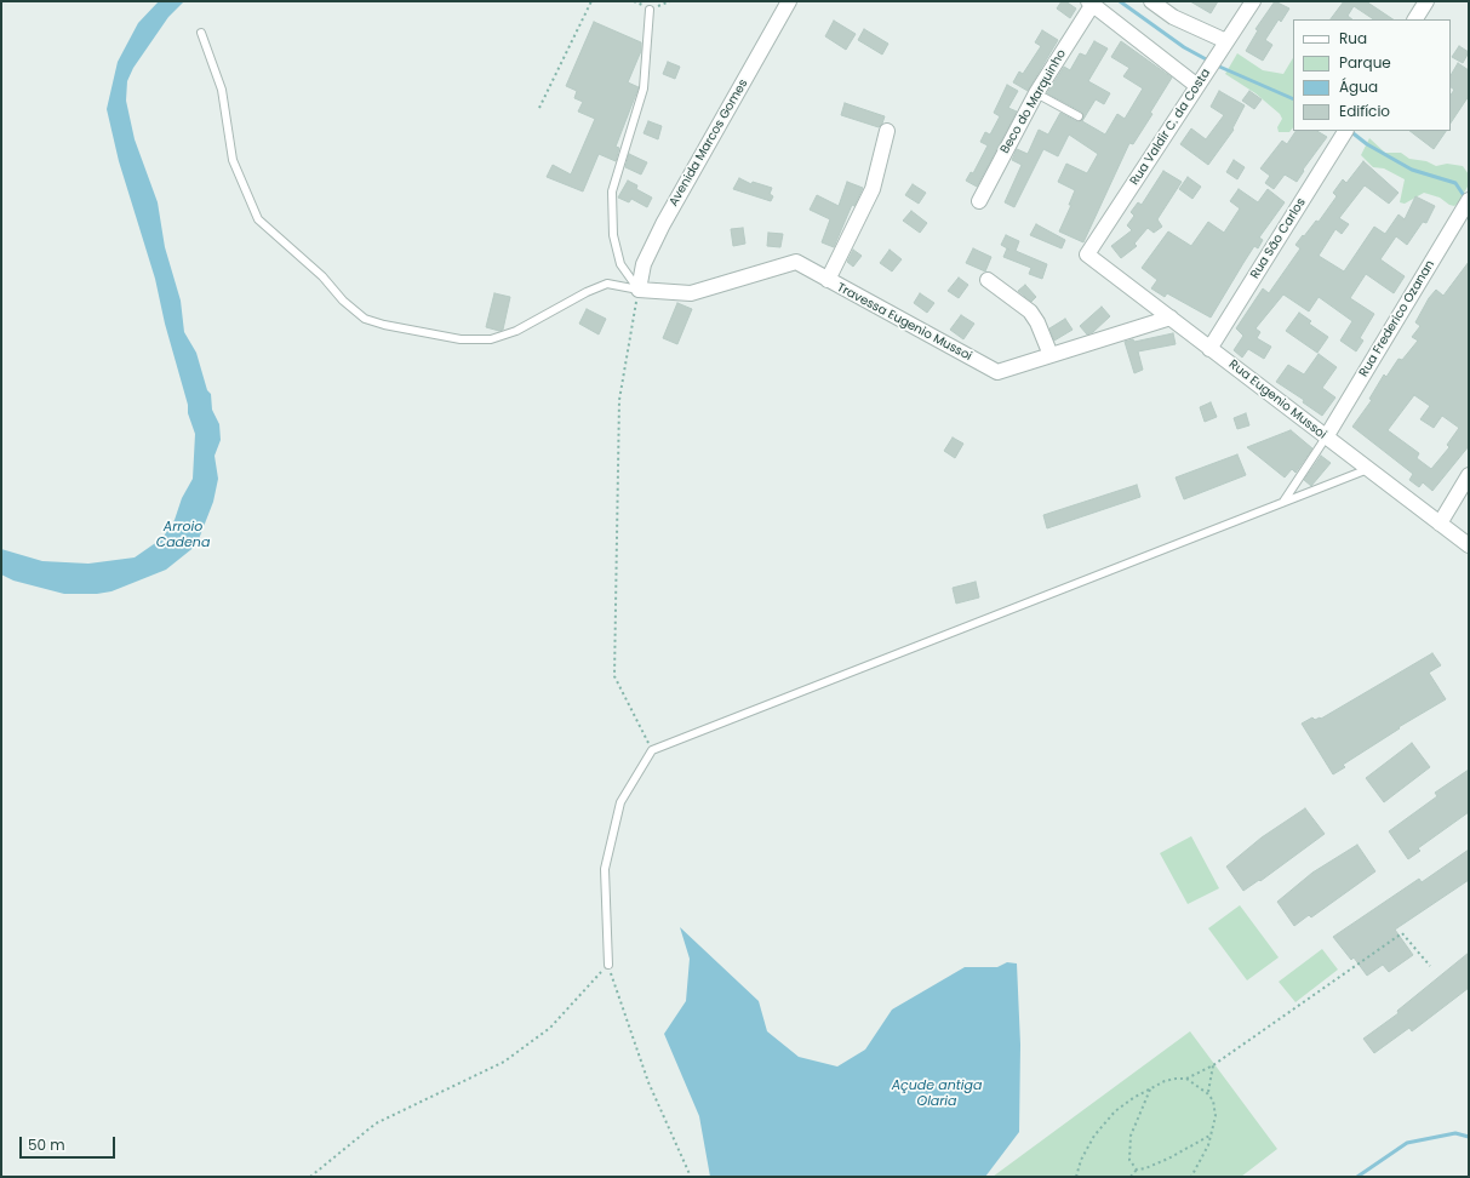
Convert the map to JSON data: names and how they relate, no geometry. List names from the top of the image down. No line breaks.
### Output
{"streets":{"street":["Beco do Marquinho","Rua Valdir C. da Costa","Avenida Marcos Gomes","Rua São Carlos","Rua Frederico Ozanan","Travessa Eugenio Mussoi","Rua Eugenio Mussoi"]},"crossings":[["Rua Valdir C. da Costa","Rua Eugenio Mussoi"],["Avenida Marcos Gomes","Travessa Eugenio Mussoi"],["Rua São Carlos","Rua Eugenio Mussoi"],["Rua Frederico Ozanan","Rua Eugenio Mussoi"],["Travessa Eugenio Mussoi","Rua Eugenio Mussoi"]],"water":["Arroio Cadena","Açude antiga Olaria"],"legend":["Rua","Parque","Água","Edifício"],"scale_bar":"50 m"}
